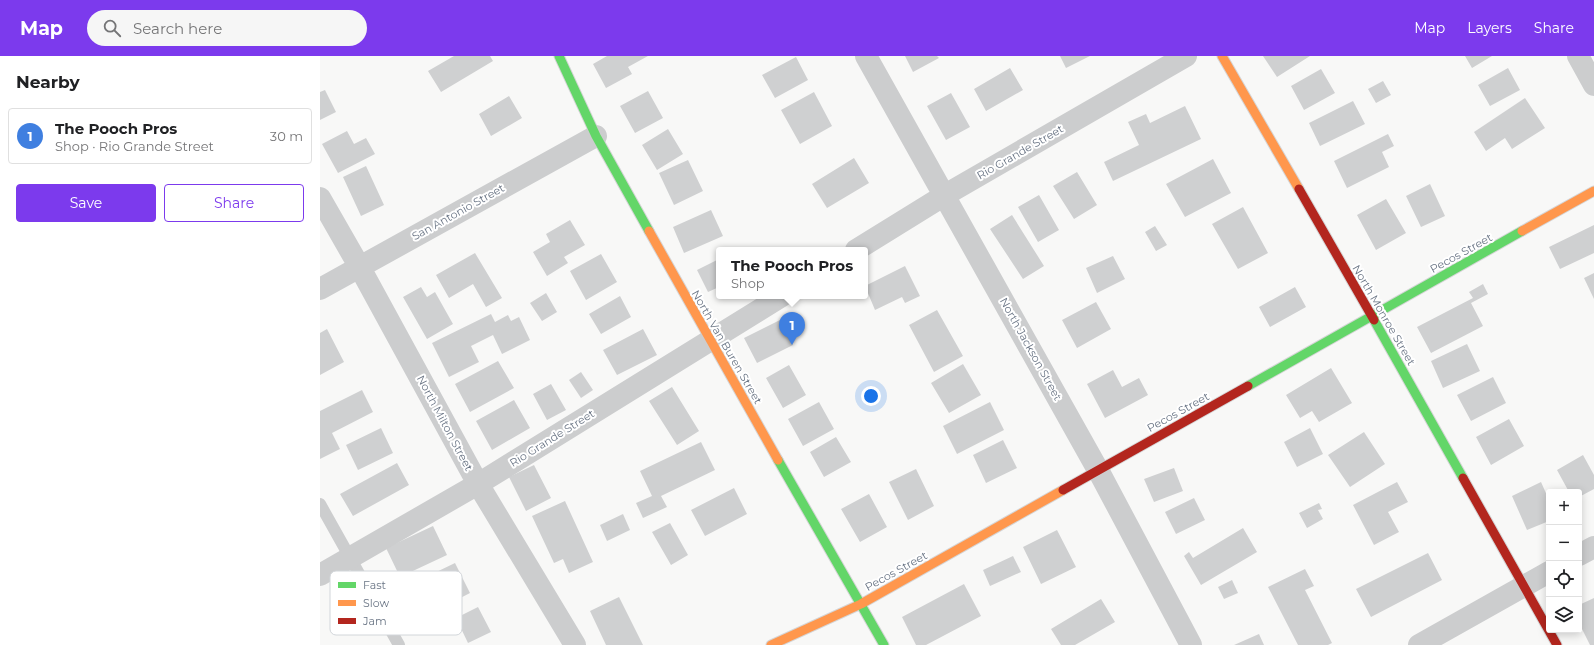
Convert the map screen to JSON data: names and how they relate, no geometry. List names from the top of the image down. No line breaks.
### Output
{"streets":{"street":["Rio Grande Street","San Antonio Street","Pecos Street","North Monroe Street","North Van Buren Street","North Jackson Street","North Milton Street"]},"crossings":[["Rio Grande Street","North Van Buren Street"],["Rio Grande Street","North Jackson Street"],["Rio Grande Street","North Milton Street"],["San Antonio Street","North Van Buren Street"],["San Antonio Street","North Milton Street"],["Pecos Street","North Monroe Street"],["Pecos Street","North Van Buren Street"],["Pecos Street","North Jackson Street"]],"legend":["Fast","Slow","Jam"],"page":{"header":"Map","search":"Search here","nav":["Map","Layers","Share"],"heading":"Nearby","list":[{"mark":"1","name":"The Pooch Pros","note":"Shop · Rio Grande Street","value":"30 m"}],"buttons":["Save","Share"],"popup":["The Pooch Pros","Shop"],"pins":"1","map_buttons":["+","−"]}}
